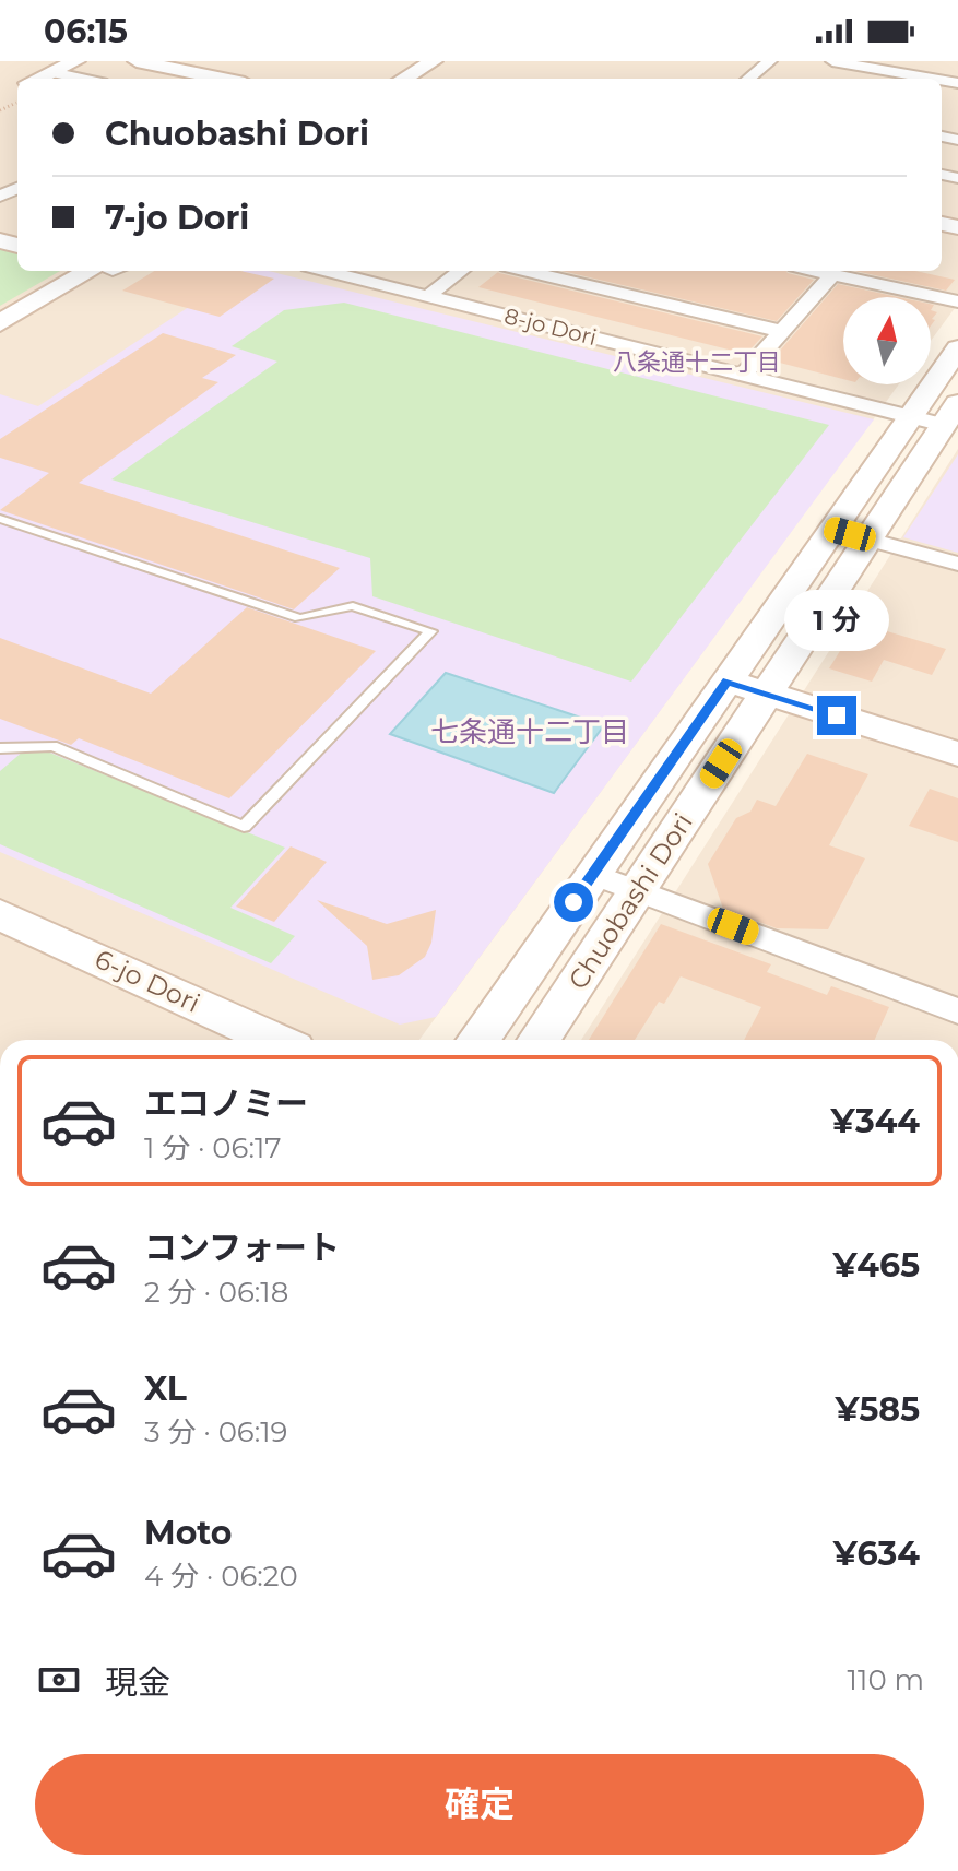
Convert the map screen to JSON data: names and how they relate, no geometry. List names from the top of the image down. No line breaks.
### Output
{"streets":{"street":["8-jo Dori","Chuobashi Dori","6-jo Dori"]},"crossings":[["8-jo Dori","Chuobashi Dori"]],"districts":["八条通十二丁目","七条通十二丁目"],"north":"top","page":{"status":"06:15","banner":["Chuobashi Dori","7-jo Dori"],"bubble":"1 分","list":[{"name":"エコノミー","note":"1 分 · 06:17","value":"¥344"},{"name":"コンフォート","note":"2 分 · 06:18","value":"¥465"},{"name":"XL","note":"3 分 · 06:19","value":"¥585"},{"name":"Moto","note":"4 分 · 06:20","value":"¥634"}],"pay":["現金","110 m"],"buttons":"確定"}}
